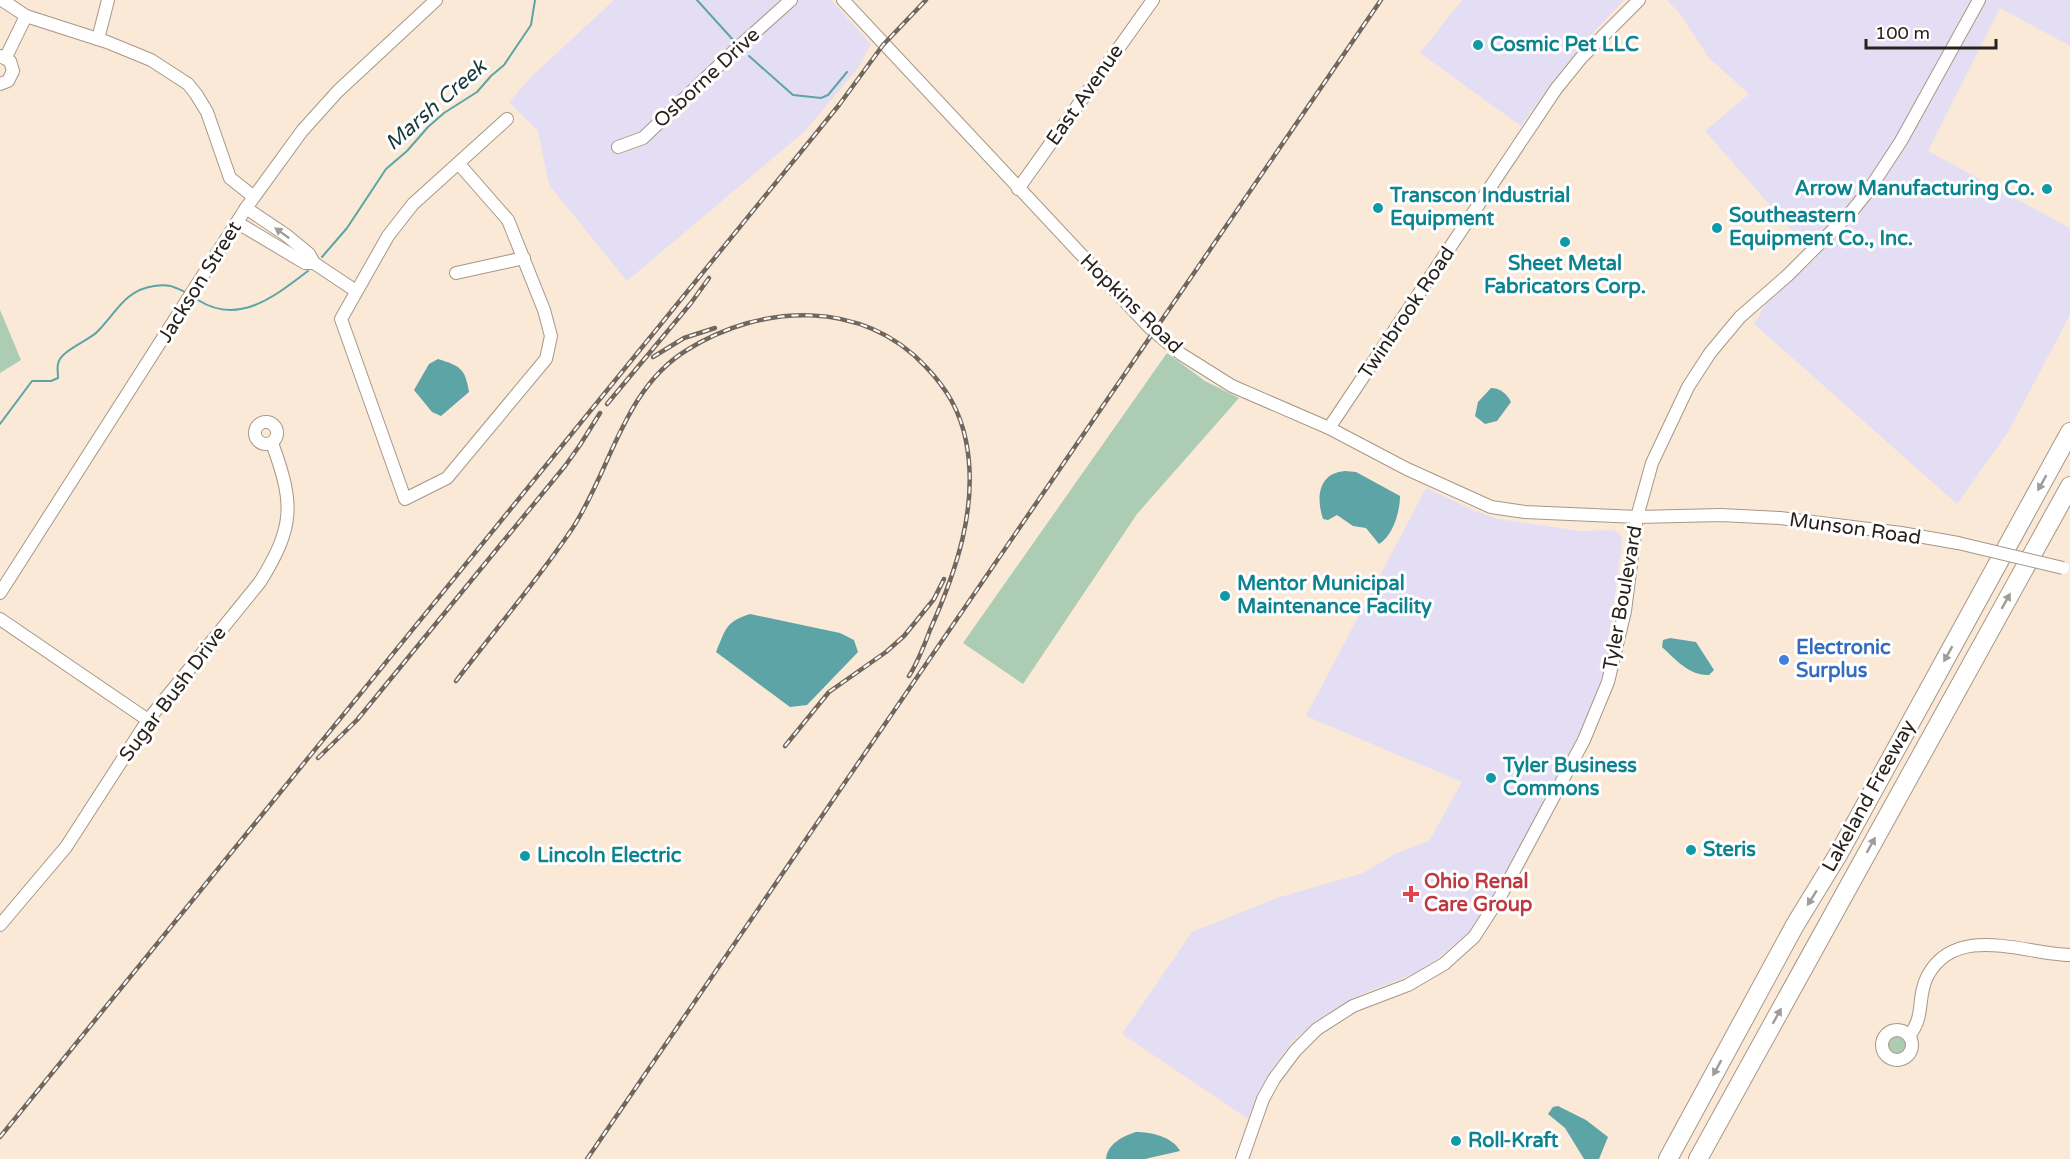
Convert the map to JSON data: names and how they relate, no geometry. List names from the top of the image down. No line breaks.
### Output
{"streets":{"highway":["Lakeland Freeway"],"street":["Osborne Drive","East Avenue","Jackson Street","Hopkins Road","Twinbrook Road","Munson Road","Tyler Boulevard","Sugar Bush Drive"]},"crossings":[["East Avenue","Hopkins Road"],["Hopkins Road","Twinbrook Road"],["Hopkins Road","Munson Road"],["Hopkins Road","Tyler Boulevard"],["Munson Road","Tyler Boulevard"]],"water":["Marsh Creek"],"places":{"other":["Cosmic Pet LLC","Arrow Manufacturing Co.","Transcon Industrial Equipment","Southeastern Equipment Co., Inc.","Sheet Metal Fabricators Corp.","Mentor Municipal Maintenance Facility","Electronic Surplus","Tyler Business Commons","Steris","Lincoln Electric","Roll-Kraft"],"health":["Ohio Renal Care Group"]},"scale_bar":"100 m"}
